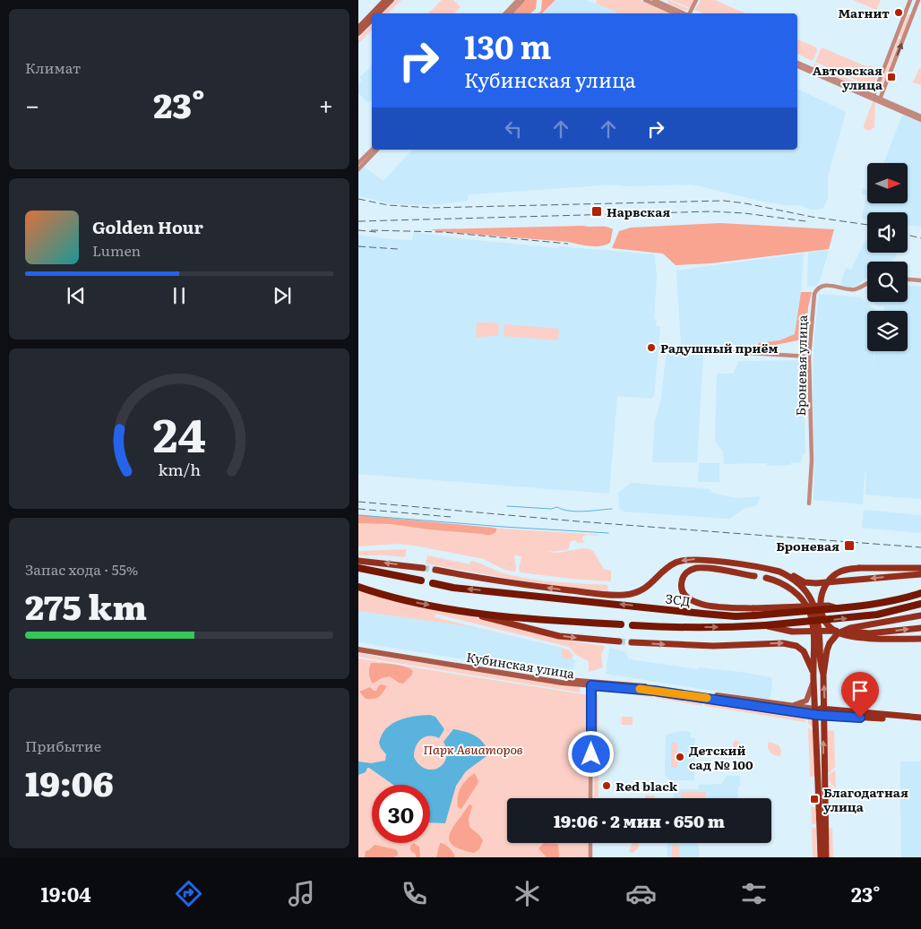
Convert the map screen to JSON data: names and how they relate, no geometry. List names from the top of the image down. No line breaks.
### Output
{"streets":{"highway":["ЗСД"],"main road":["Кубинская улица"],"street":["Броневая улица"]},"parks":["Парк Авиаторов"],"places":{"other":["Магнит","Радушный приём","Детский сад № 100","Red black"],"transit":["Автовская улица","Нарвская","Броневая","Благодатная улица"]},"north":"right","page":{"tile":["Климат",["Запас хода · 55%","275 km"],["Прибытие","19:06"]],"turn":["130 m","Кубинская улица"],"heat":["−","23°","+"],"song":["Golden Hour","Lumen"],"limit":"30","trip":"19:06 · 2 мин · 650 m","tabs":["19:04","23°"],"gauge":["24","km/h"]}}
